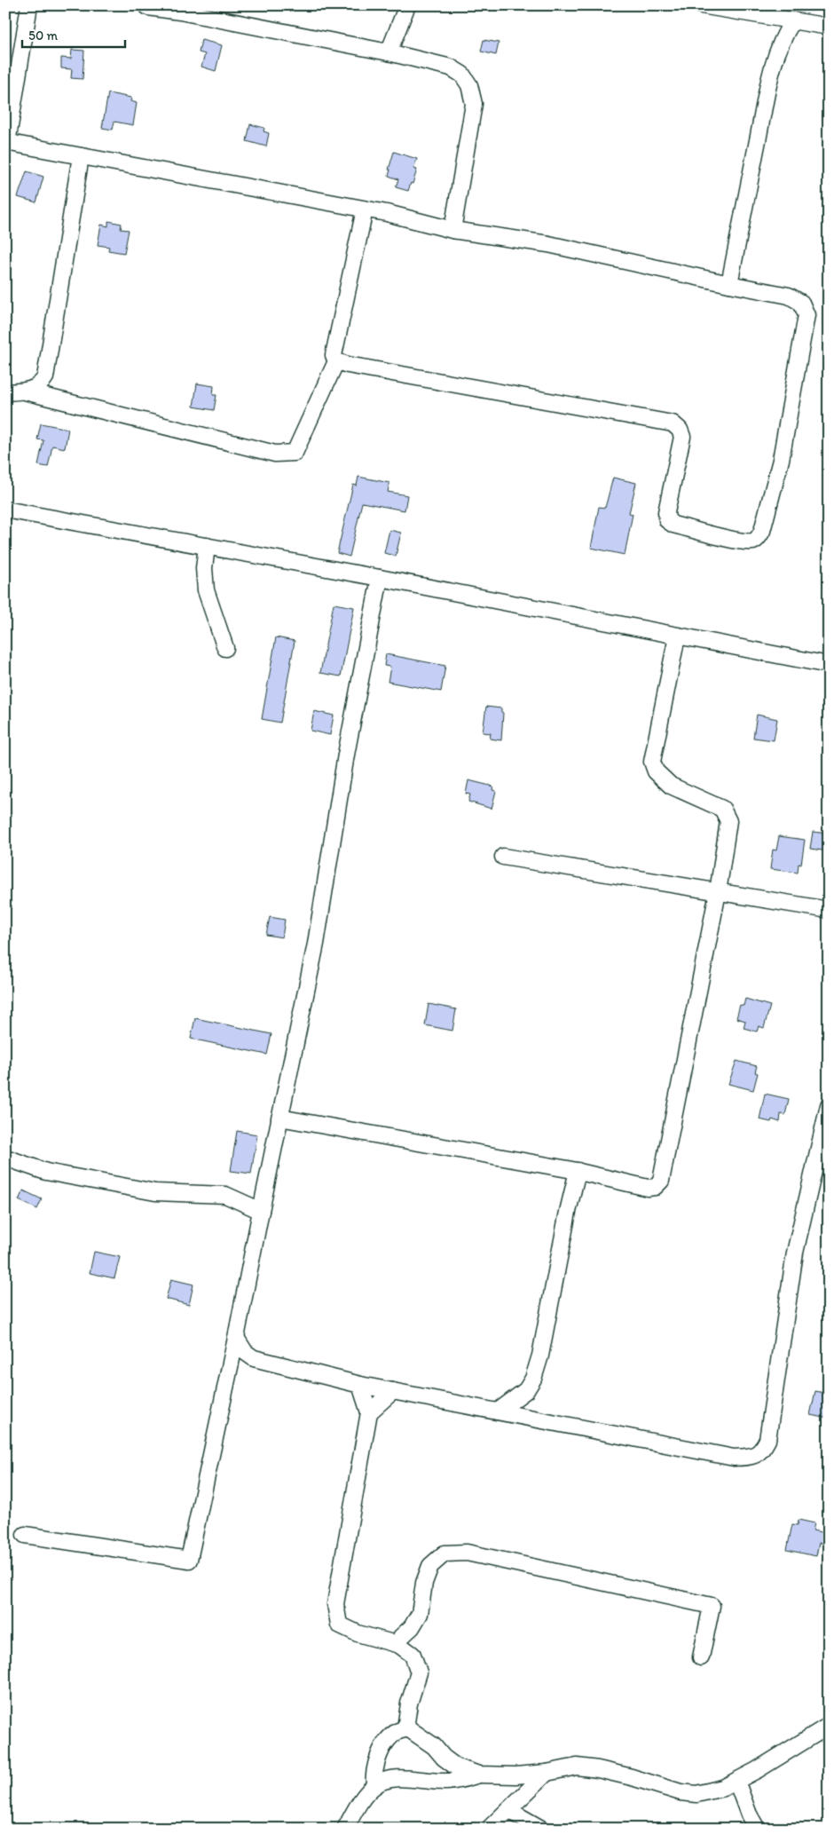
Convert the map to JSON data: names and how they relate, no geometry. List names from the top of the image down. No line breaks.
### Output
{"scale_bar":"50 m"}
